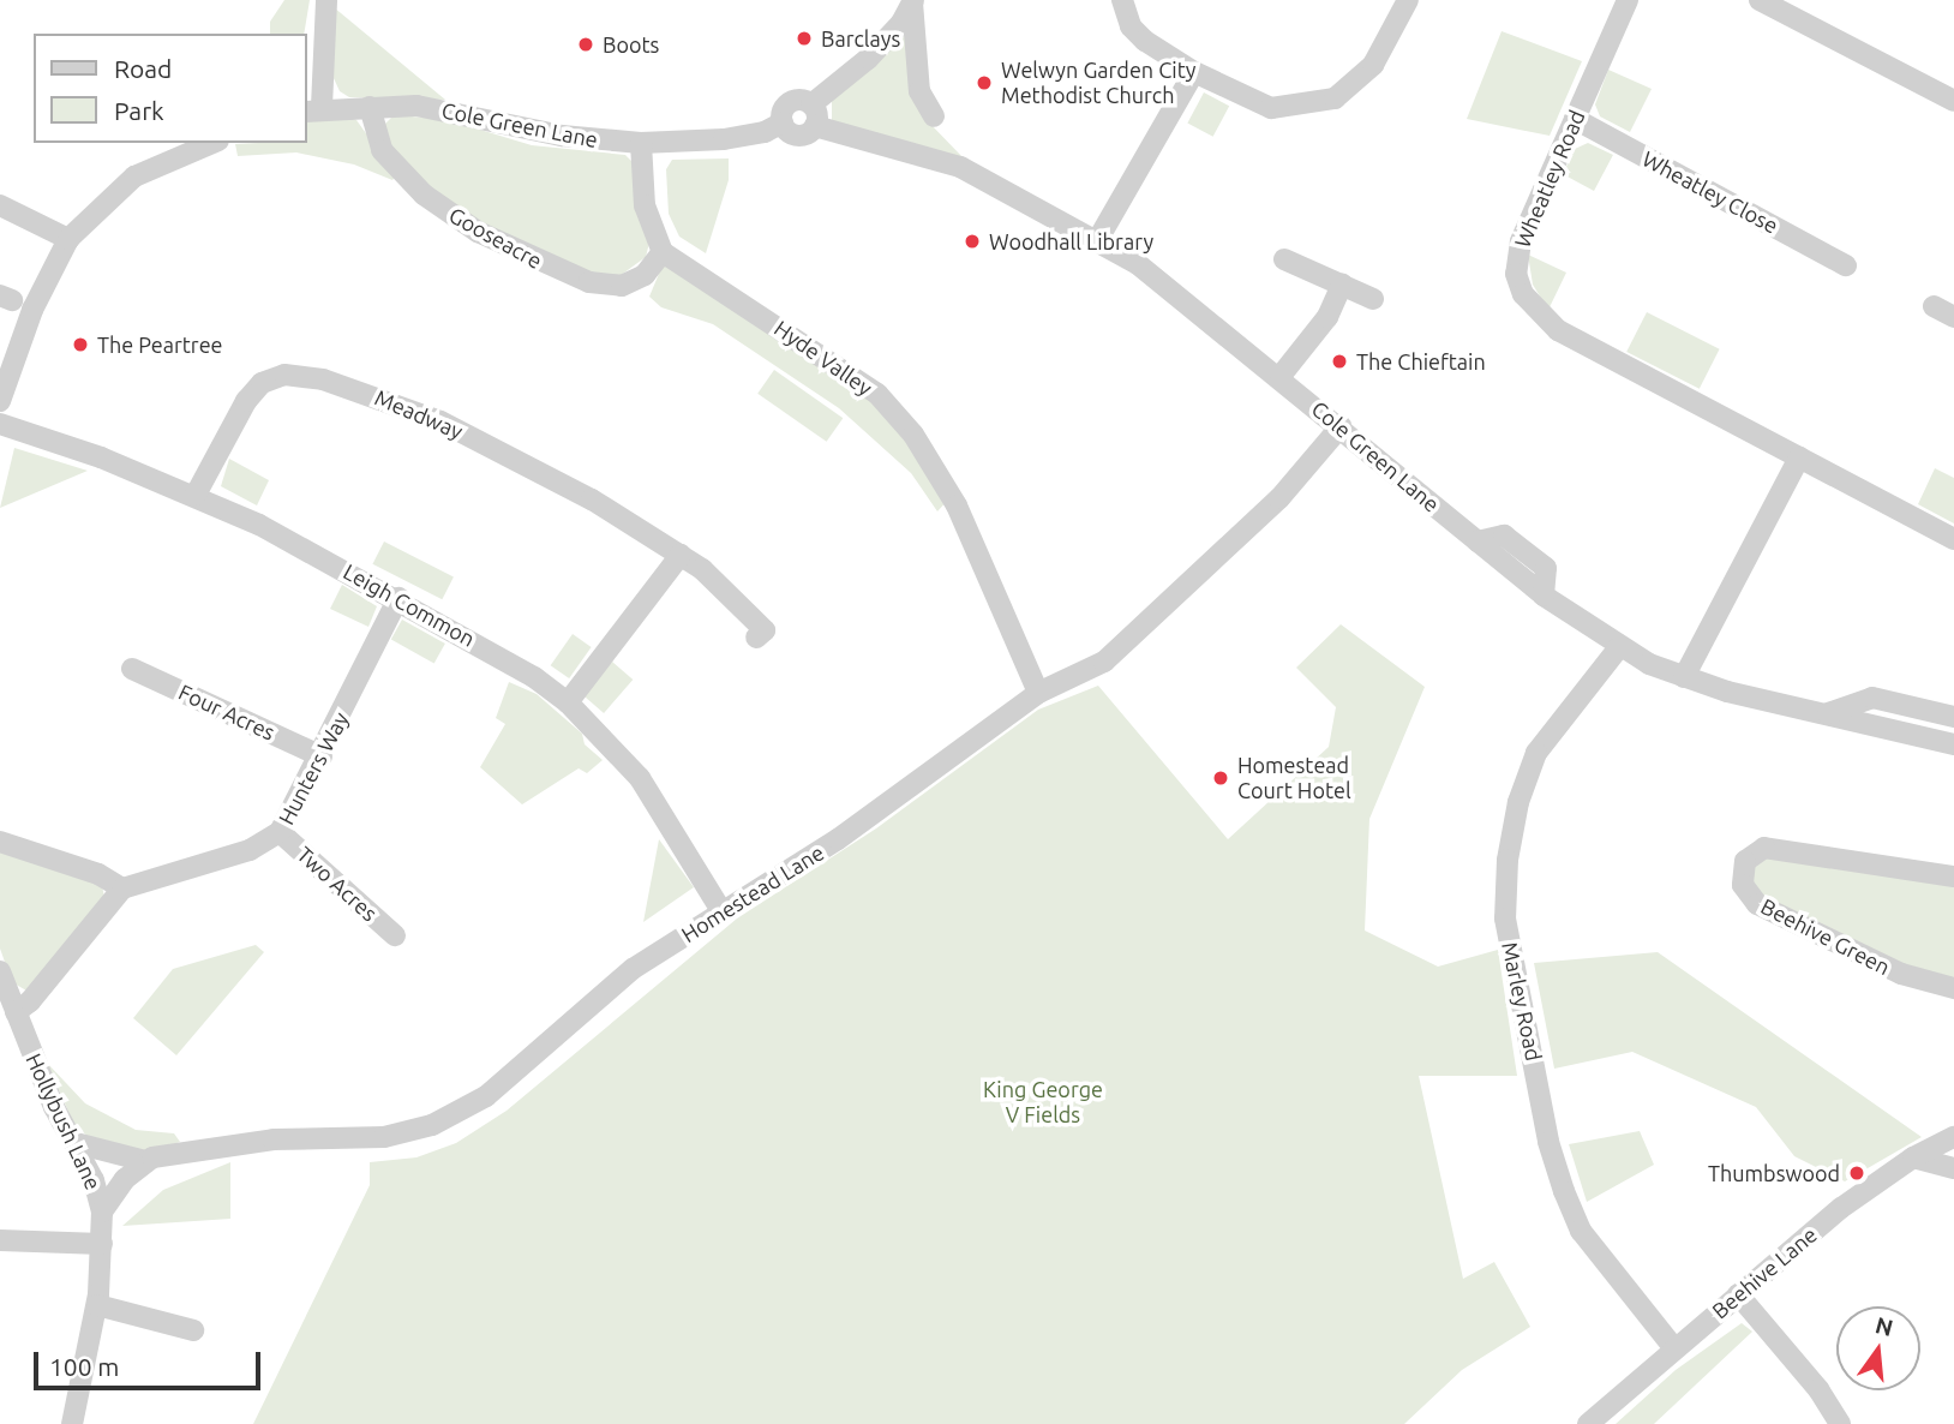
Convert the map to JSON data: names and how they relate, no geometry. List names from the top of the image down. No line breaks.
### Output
{"streets":{"street":["Cole Green Lane","Wheatley Road","Wheatley Close","Gooseacre","Hyde Valley","Meadway","Leigh Common","Four Acres","Hunters Way","Two Acres","Homestead Lane","Beehive Green","Marley Road","Hollybush Lane","Beehive Lane"]},"crossings":[["Cole Green Lane","Gooseacre"],["Cole Green Lane","Homestead Lane"],["Cole Green Lane","Marley Road"],["Wheatley Road","Wheatley Close"],["Gooseacre","Hyde Valley"],["Hyde Valley","Homestead Lane"],["Meadway","Leigh Common"],["Leigh Common","Hunters Way"],["Leigh Common","Homestead Lane"],["Four Acres","Hunters Way"],["Hunters Way","Two Acres"],["Marley Road","Beehive Lane"]],"parks":["King George V Fields"],"places":["Barclays","Boots","Welwyn Garden City Methodist Church","Woodhall Library","The Peartree","The Chieftain","Homestead Court Hotel","Thumbswood"],"legend":["Road","Park"],"scale_bar":"100 m","north":"top"}
